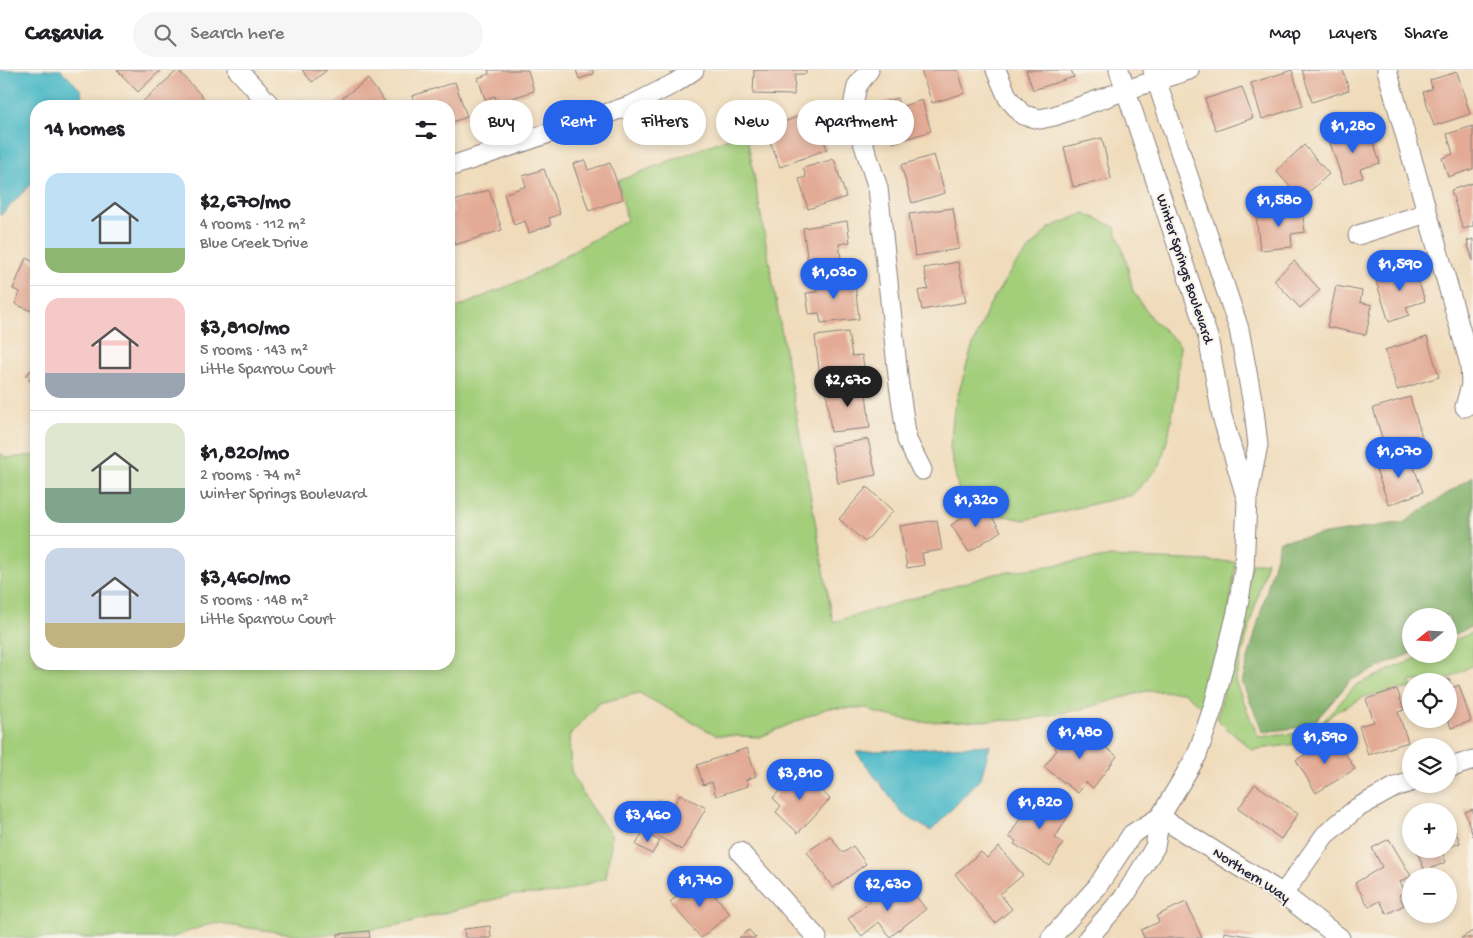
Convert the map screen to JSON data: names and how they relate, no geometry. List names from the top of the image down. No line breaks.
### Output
{"streets":{"street":["Winter Springs Boulevard","Northern Way"]},"crossings":[["Winter Springs Boulevard","Northern Way"]],"north":"left","page":{"header":"Casavia","search":"Search here","nav":["Map","Layers","Share"],"chip":["Buy","Rent","Filters","New","Apartment"],"heading":"14 homes","price":["$1,280","$1,580","$1,590","$1,030","$2,670","$1,070","$1,320","$1,480","$1,590","$3,810","$1,820","$3,460","$1,740","$2,630"],"list":[{"name":"$2,670/mo","note":"4 rooms · 112 m² · Blue Creek Drive"},{"name":"$3,810/mo","note":"5 rooms · 143 m² · Little Sparrow Court"},{"name":"$1,820/mo","note":"2 rooms · 74 m² · Winter Springs Boulevard"},{"name":"$3,460/mo","note":"5 rooms · 148 m² · Little Sparrow Court"}],"map_buttons":["+","−"]}}
